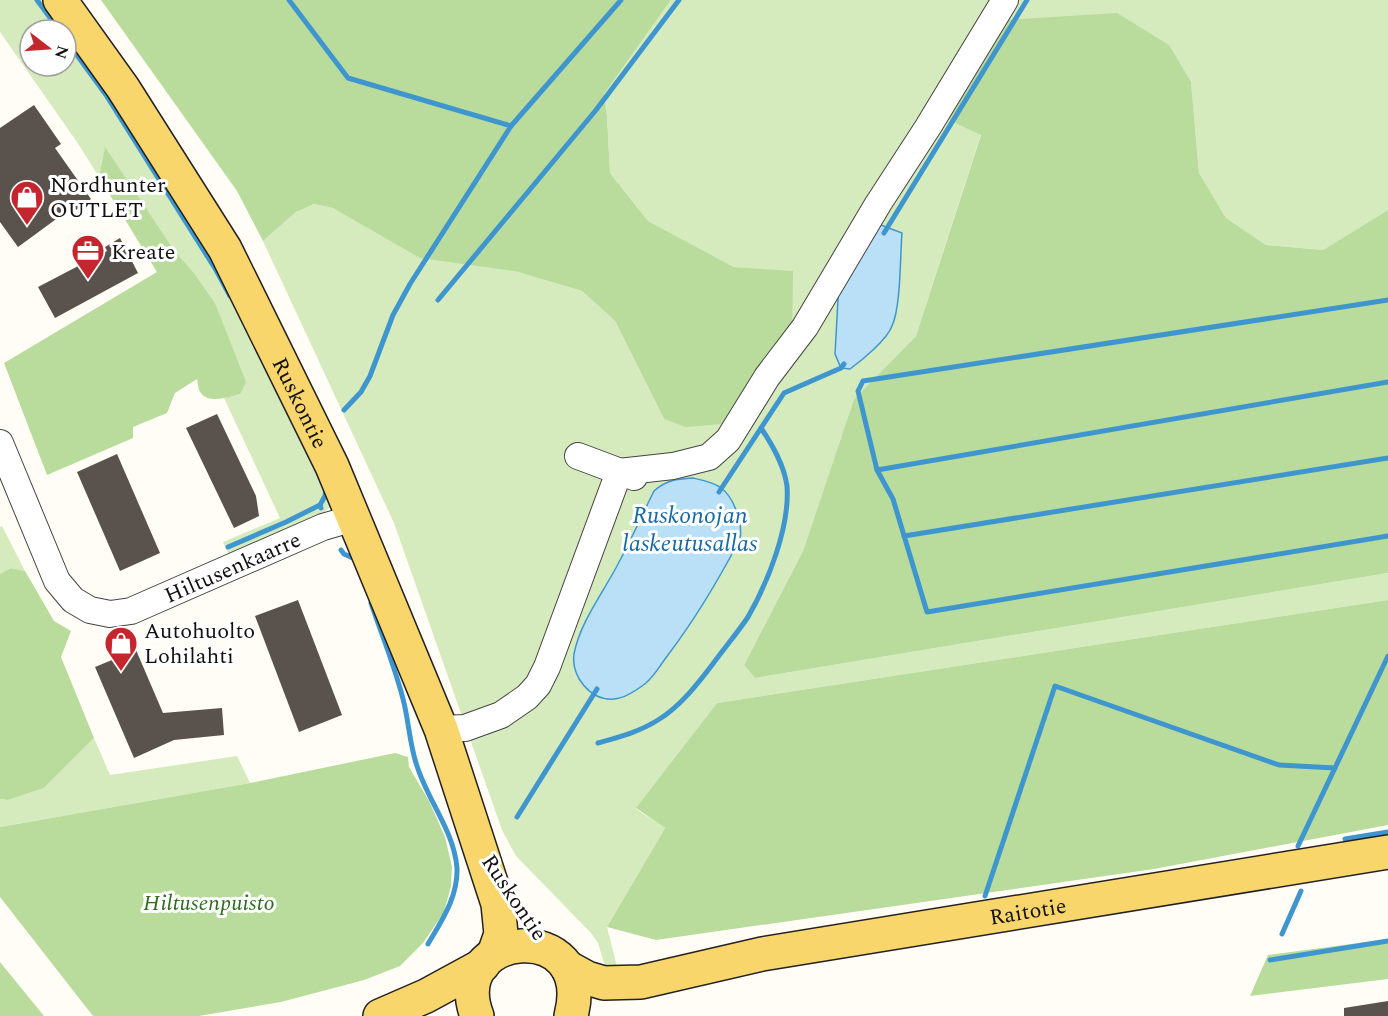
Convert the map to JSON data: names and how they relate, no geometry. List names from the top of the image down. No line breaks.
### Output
{"streets":{"main road":["Ruskontie","Raitotie"],"street":["Hiltusenkaarre"]},"crossings":[["Ruskontie","Hiltusenkaarre"],["Ruskontie","Raitotie"]],"water":["Ruskonojan laskeutusallas"],"parks":["Hiltusenpuisto"],"places":{"shop":["Nordhunter OUTLET","Autohuolto Lohilahti"],"office":["Kreate"]},"north":"right"}
